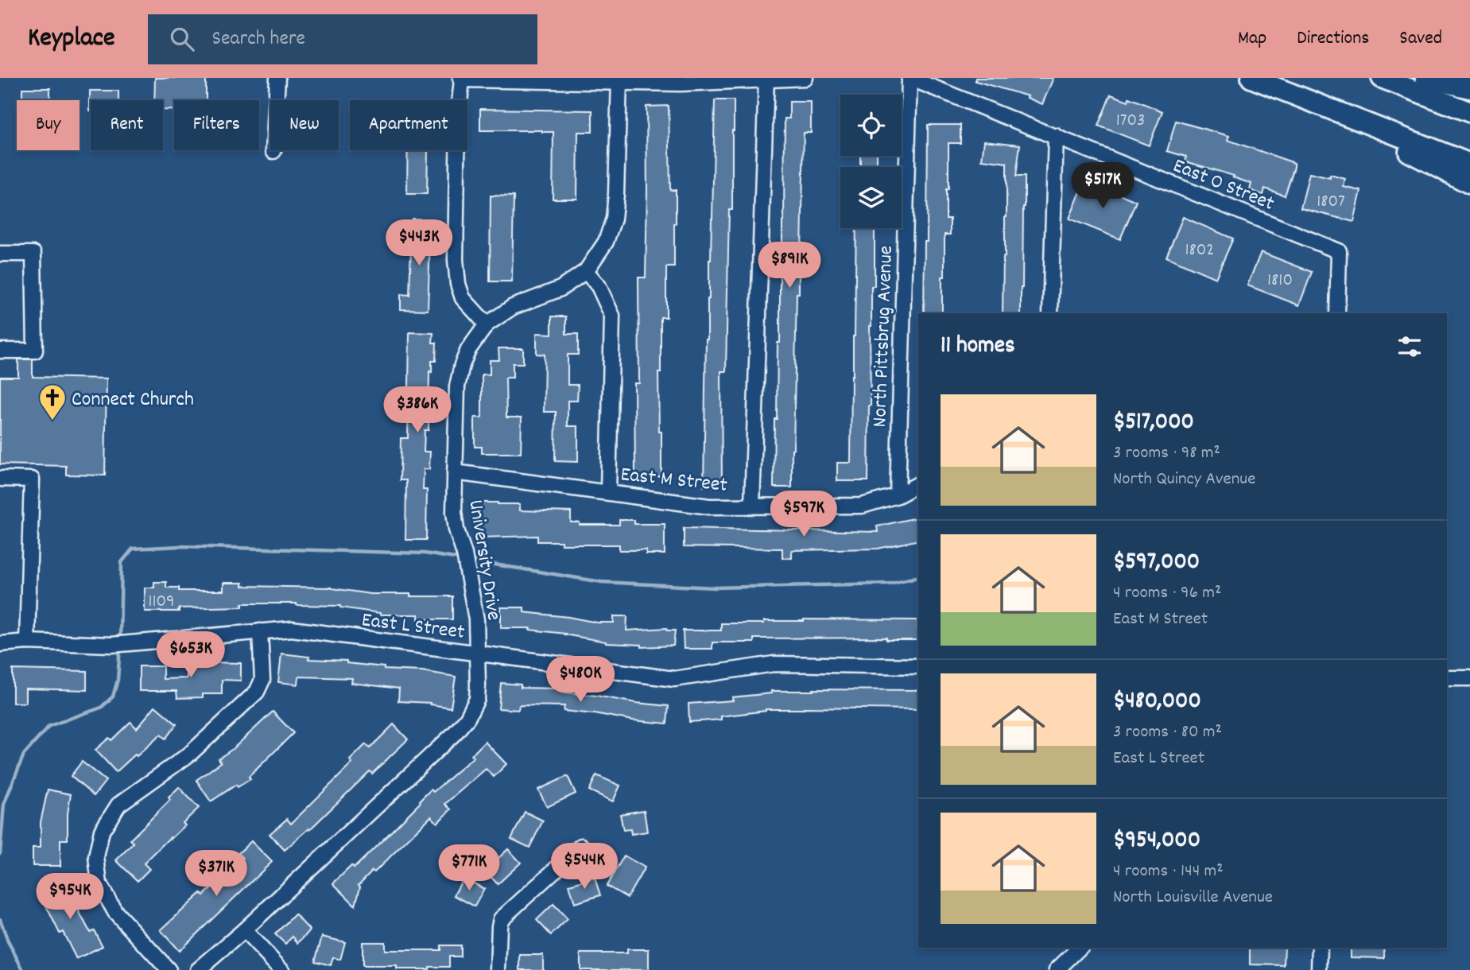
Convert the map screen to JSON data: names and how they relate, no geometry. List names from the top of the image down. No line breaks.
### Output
{"streets":{"street":["East O Street","North Pittsbrug Avenue","East M Street","University Drive","East L Street"]},"crossings":[["East O Street","North Pittsbrug Avenue"],["North Pittsbrug Avenue","East M Street"],["East M Street","University Drive"],["University Drive","East L Street"]],"places":{"church":["Connect Church"]},"house_numbers":["1703","1807","1802","1810","1109"],"page":{"header":"Keyplace","search":"Search here","nav":["Map","Directions","Saved"],"chip":["Buy","Rent","Filters","New","Apartment"],"price":["$517K","$443K","$891K","$386K","$597K","$653K","$480K","$544K","$771K","$371K","$954K"],"heading":"11 homes","list":[{"name":"$517,000","note":"3 rooms · 98 m² · North Quincy Avenue"},{"name":"$597,000","note":"4 rooms · 96 m² · East M Street"},{"name":"$480,000","note":"3 rooms · 80 m² · East L Street"},{"name":"$954,000","note":"4 rooms · 144 m² · North Louisville Avenue"}]}}
